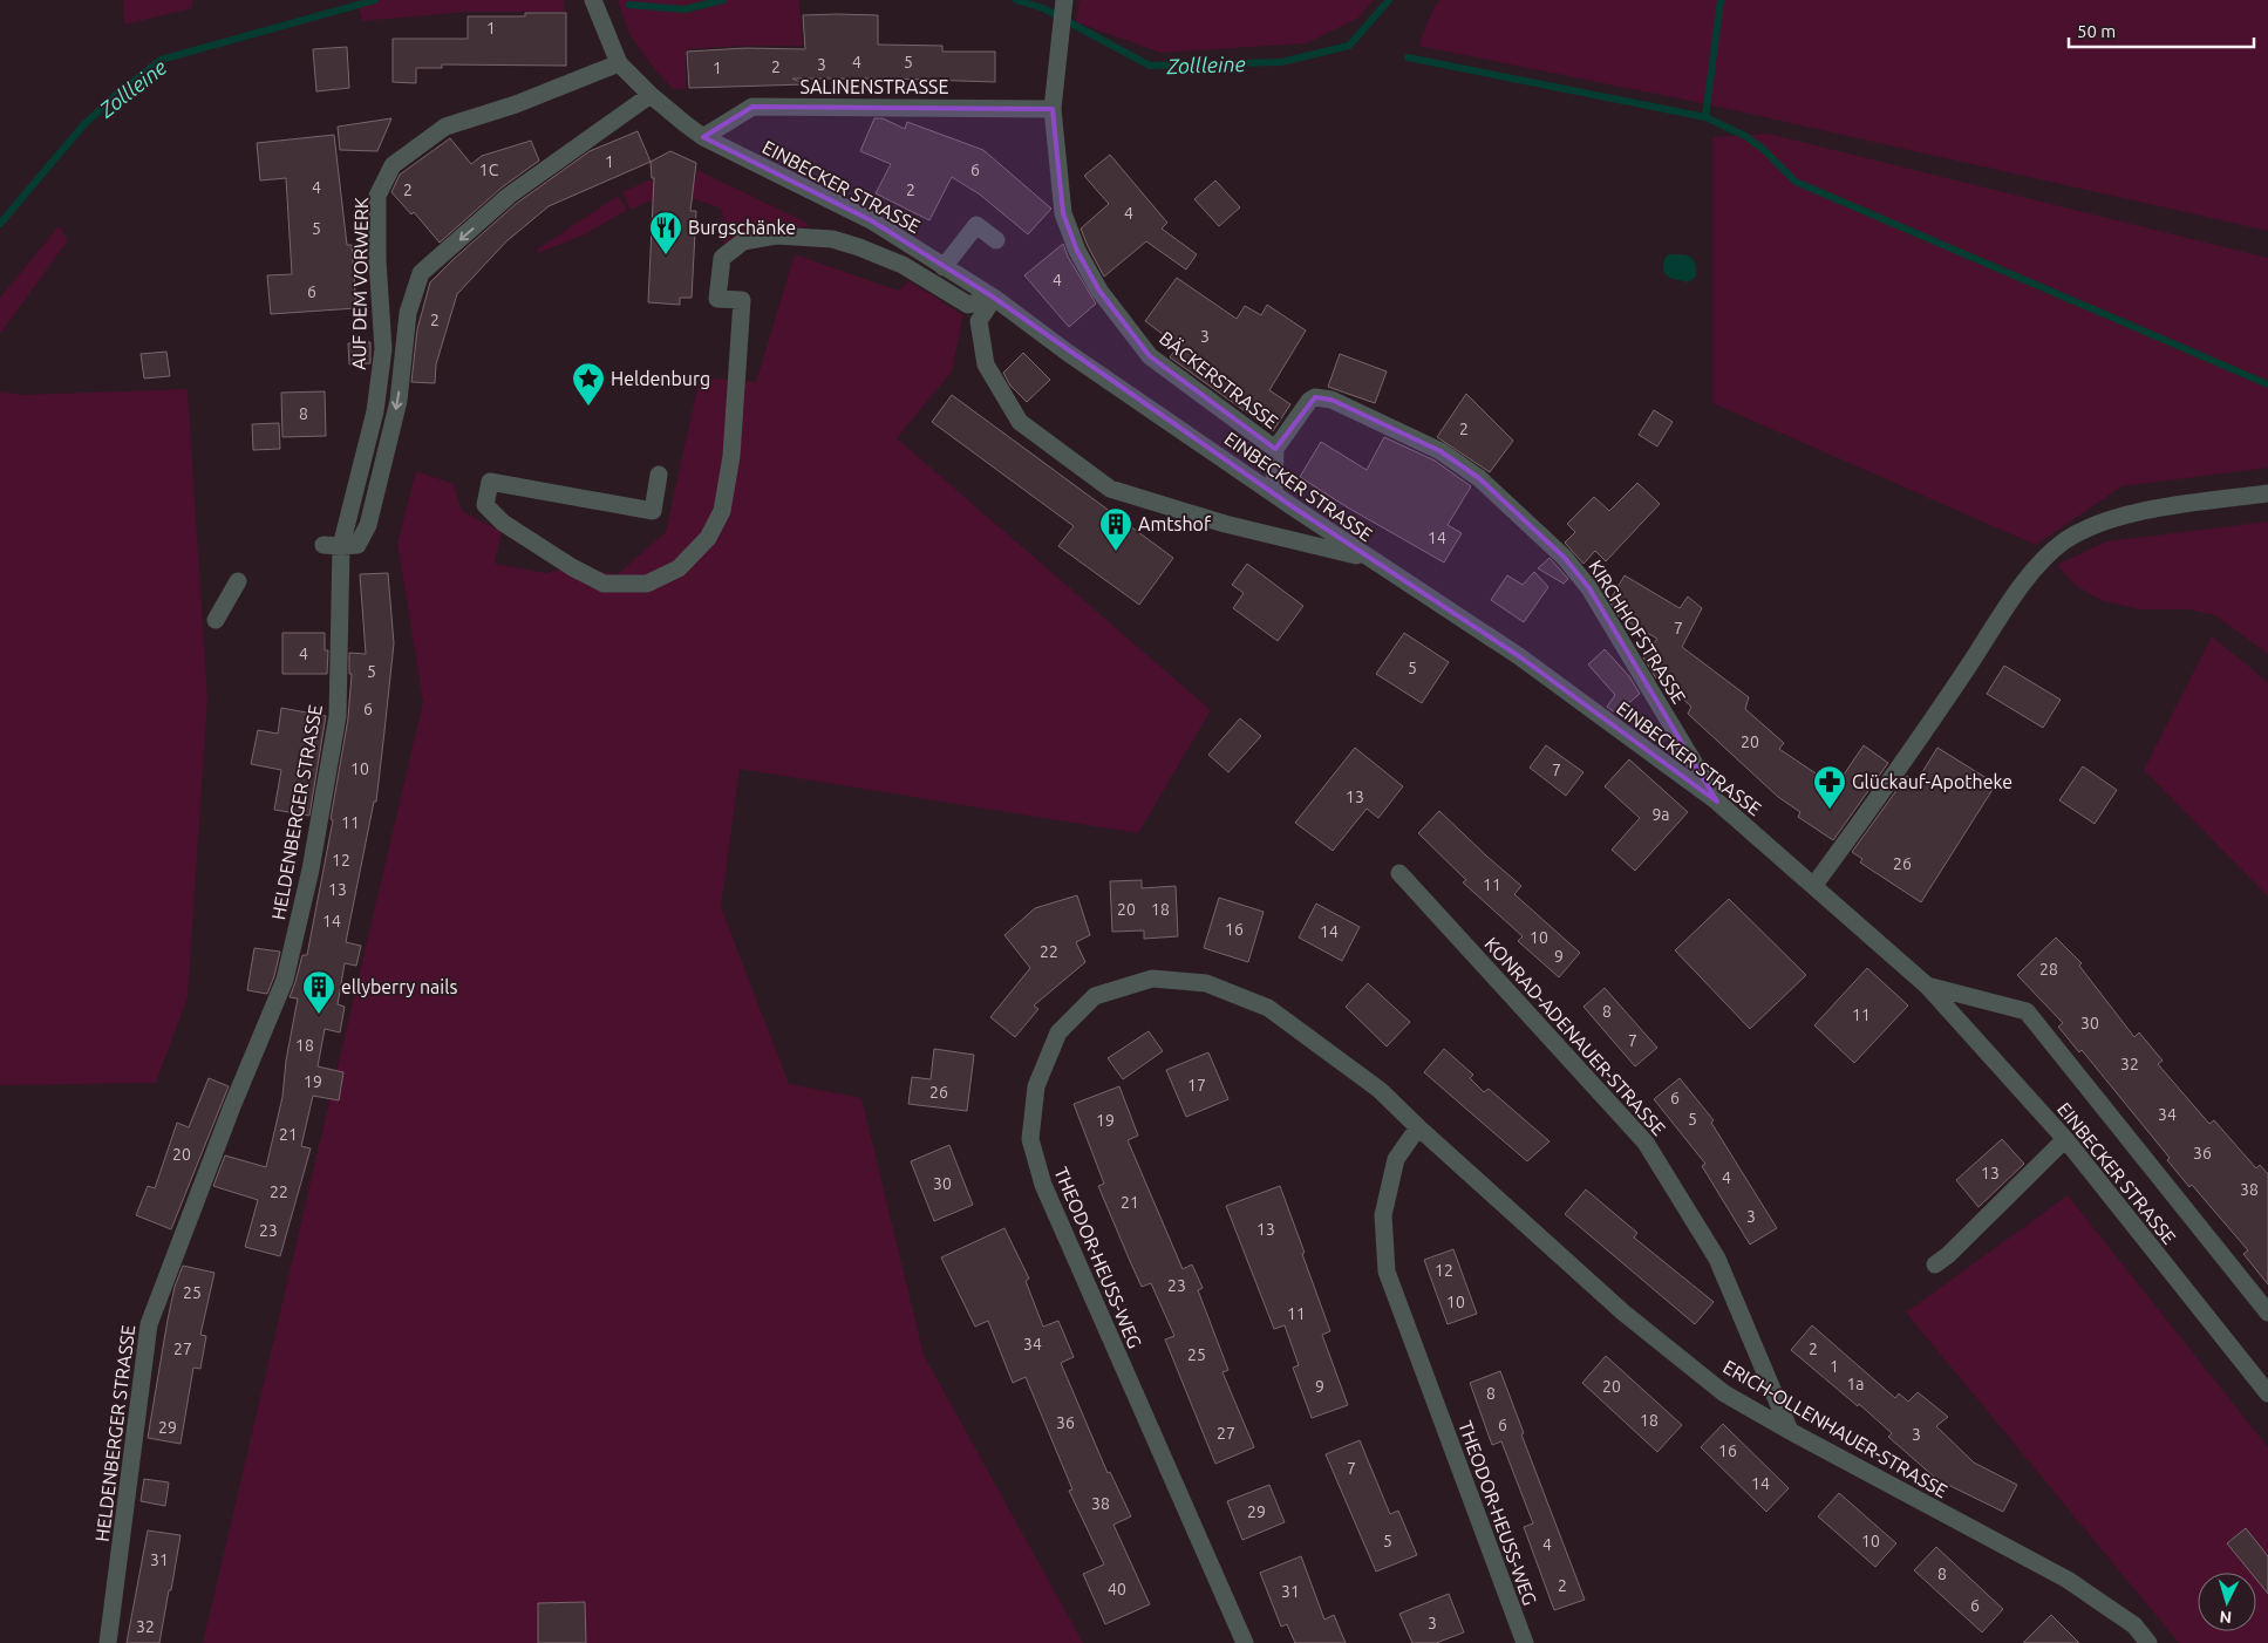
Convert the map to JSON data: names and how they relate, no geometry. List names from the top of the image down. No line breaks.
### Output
{"streets":{"street":["SALINENSTRASSE","EINBECKER STRASSE","AUF DEM VORWERK","BÄCKERSTRASSE","KIRCHHOFSTRASSE","HELDENBERGER STRASSE","KONRAD-ADENAUER-STRASSE","THEODOR-HEUSS-WEG","ERICH-OLLENHAUER-STRASSE"]},"crossings":[["SALINENSTRASSE","EINBECKER STRASSE"],["SALINENSTRASSE","BÄCKERSTRASSE"],["EINBECKER STRASSE","AUF DEM VORWERK"],["EINBECKER STRASSE","BÄCKERSTRASSE"],["EINBECKER STRASSE","KIRCHHOFSTRASSE"],["AUF DEM VORWERK","HELDENBERGER STRASSE"],["BÄCKERSTRASSE","KIRCHHOFSTRASSE"],["KONRAD-ADENAUER-STRASSE","ERICH-OLLENHAUER-STRASSE"],["THEODOR-HEUSS-WEG","ERICH-OLLENHAUER-STRASSE"]],"water":["Zollleine"],"places":{"restaurant":["Burgschänke"],"place":["Heldenburg"],"building":["Amtshof","ellyberry nails"],"pharmacy":["Glückauf-Apotheke"]},"house_numbers":["1","4","5","3","2","1","1","1C","6","4","2","2","4","5","4","6","2","3","8","2","14","7","4","5","5","6","20","10","7","13","9a","11","12","26","11","13","20","18","14","16","14","10","22","9","28","8","11","30","7","18","32","19","17","26","6","34","5","19","21","36","20","13","4","30","38","22","21","3","13","23","12","23","25","10","11","34","27","2","25","1","1a","9","20","8","18","36","6","29","27","3","16","7","14","38","29","5","10","4","31","8","2","40","31","6","3","32"],"scale_bar":"50 m","north":"bottom"}
